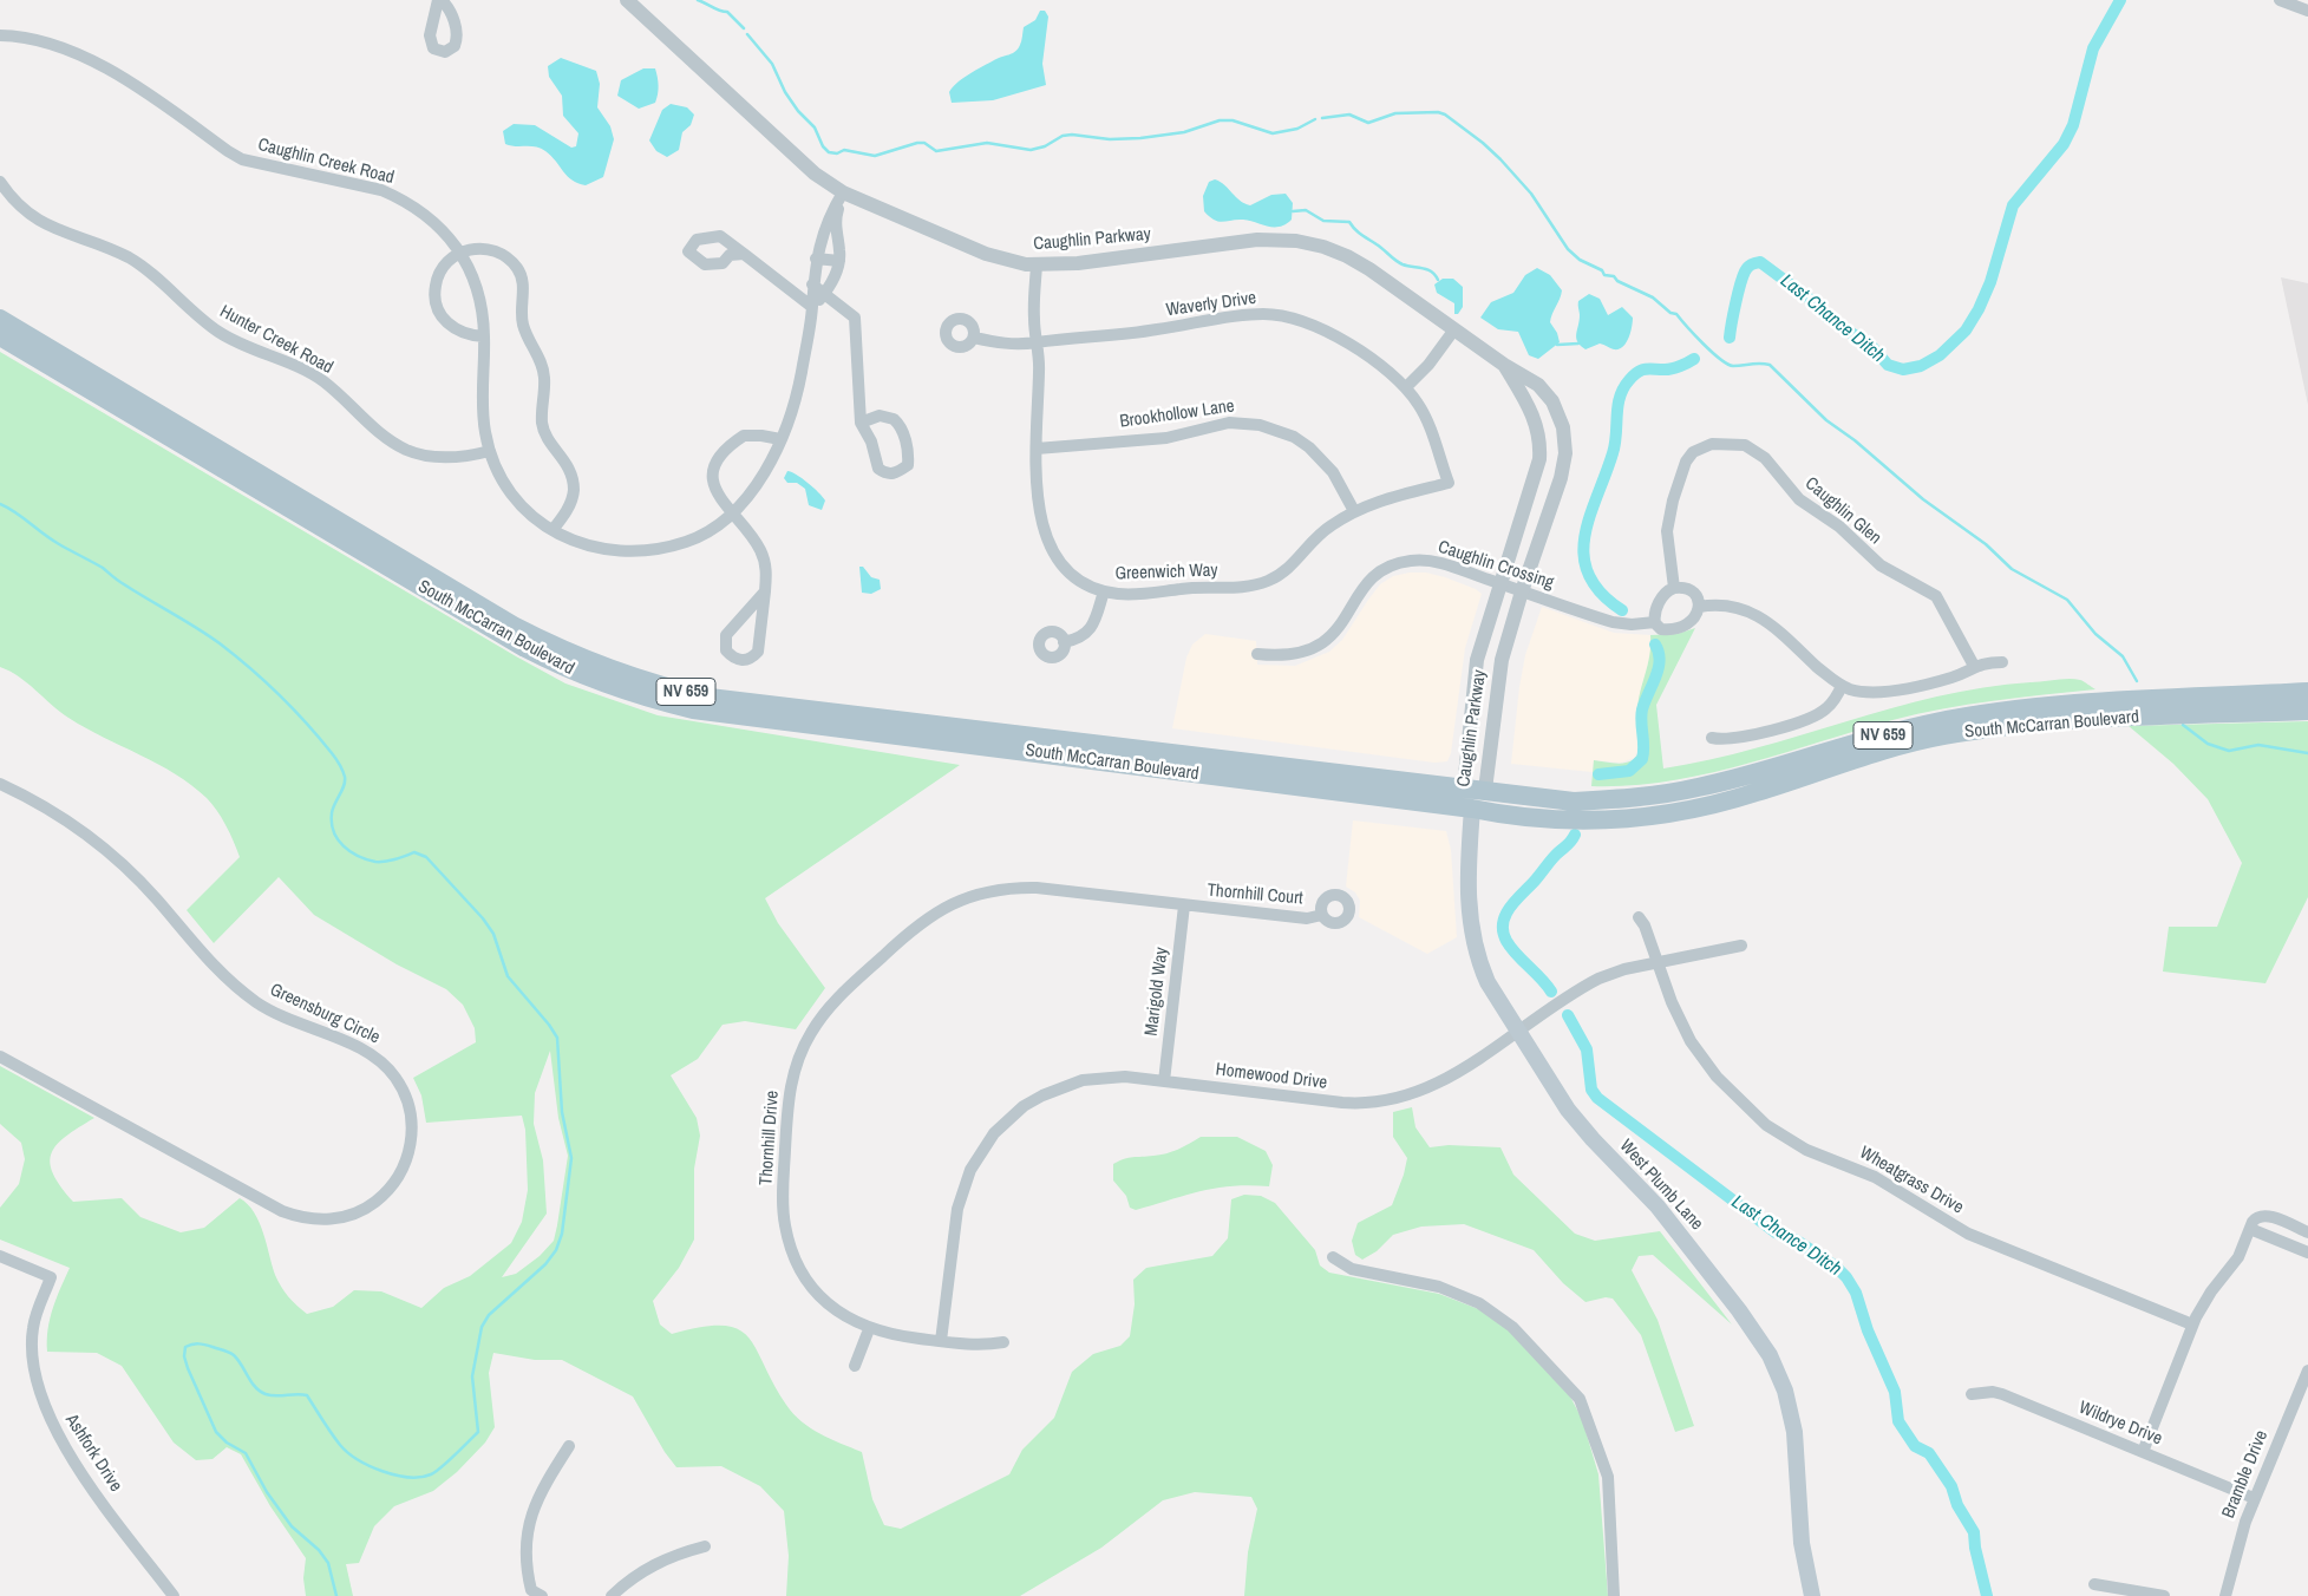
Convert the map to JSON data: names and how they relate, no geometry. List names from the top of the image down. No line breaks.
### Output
{"streets":{"main road":["Caughlin Parkway","South McCarran Boulevard","NV 659","West Plumb Lane"],"street":["Caughlin Creek Road","Waverly Drive","Hunter Creek Road","Brookhollow Lane","Caughlin Glen","Caughlin Crossing","Greenwich Way","Thornhill Court","Marigold Way","Greensburg Circle","Homewood Drive","Thornhill Drive","Wheatgrass Drive","Wildrye Drive","Ashfork Drive","Bramble Drive"]},"crossings":[["Caughlin Creek Road","Caughlin Parkway"],["Caughlin Creek Road","Hunter Creek Road"],["Caughlin Parkway","Caughlin Crossing"],["Caughlin Parkway","Greenwich Way"],["Caughlin Parkway","South McCarran Boulevard"],["Caughlin Parkway","West Plumb Lane"],["Waverly Drive","Greenwich Way"],["Brookhollow Lane","Greenwich Way"],["Caughlin Glen","Caughlin Crossing"],["South McCarran Boulevard","West Plumb Lane"],["Thornhill Court","Marigold Way"],["Thornhill Court","Thornhill Drive"],["Marigold Way","Homewood Drive"],["Marigold Way","Thornhill Drive"],["Homewood Drive","Thornhill Drive"],["Homewood Drive","Wheatgrass Drive"],["Homewood Drive","West Plumb Lane"],["Wildrye Drive","Bramble Drive"]],"water":["Last Chance Ditch"]}
